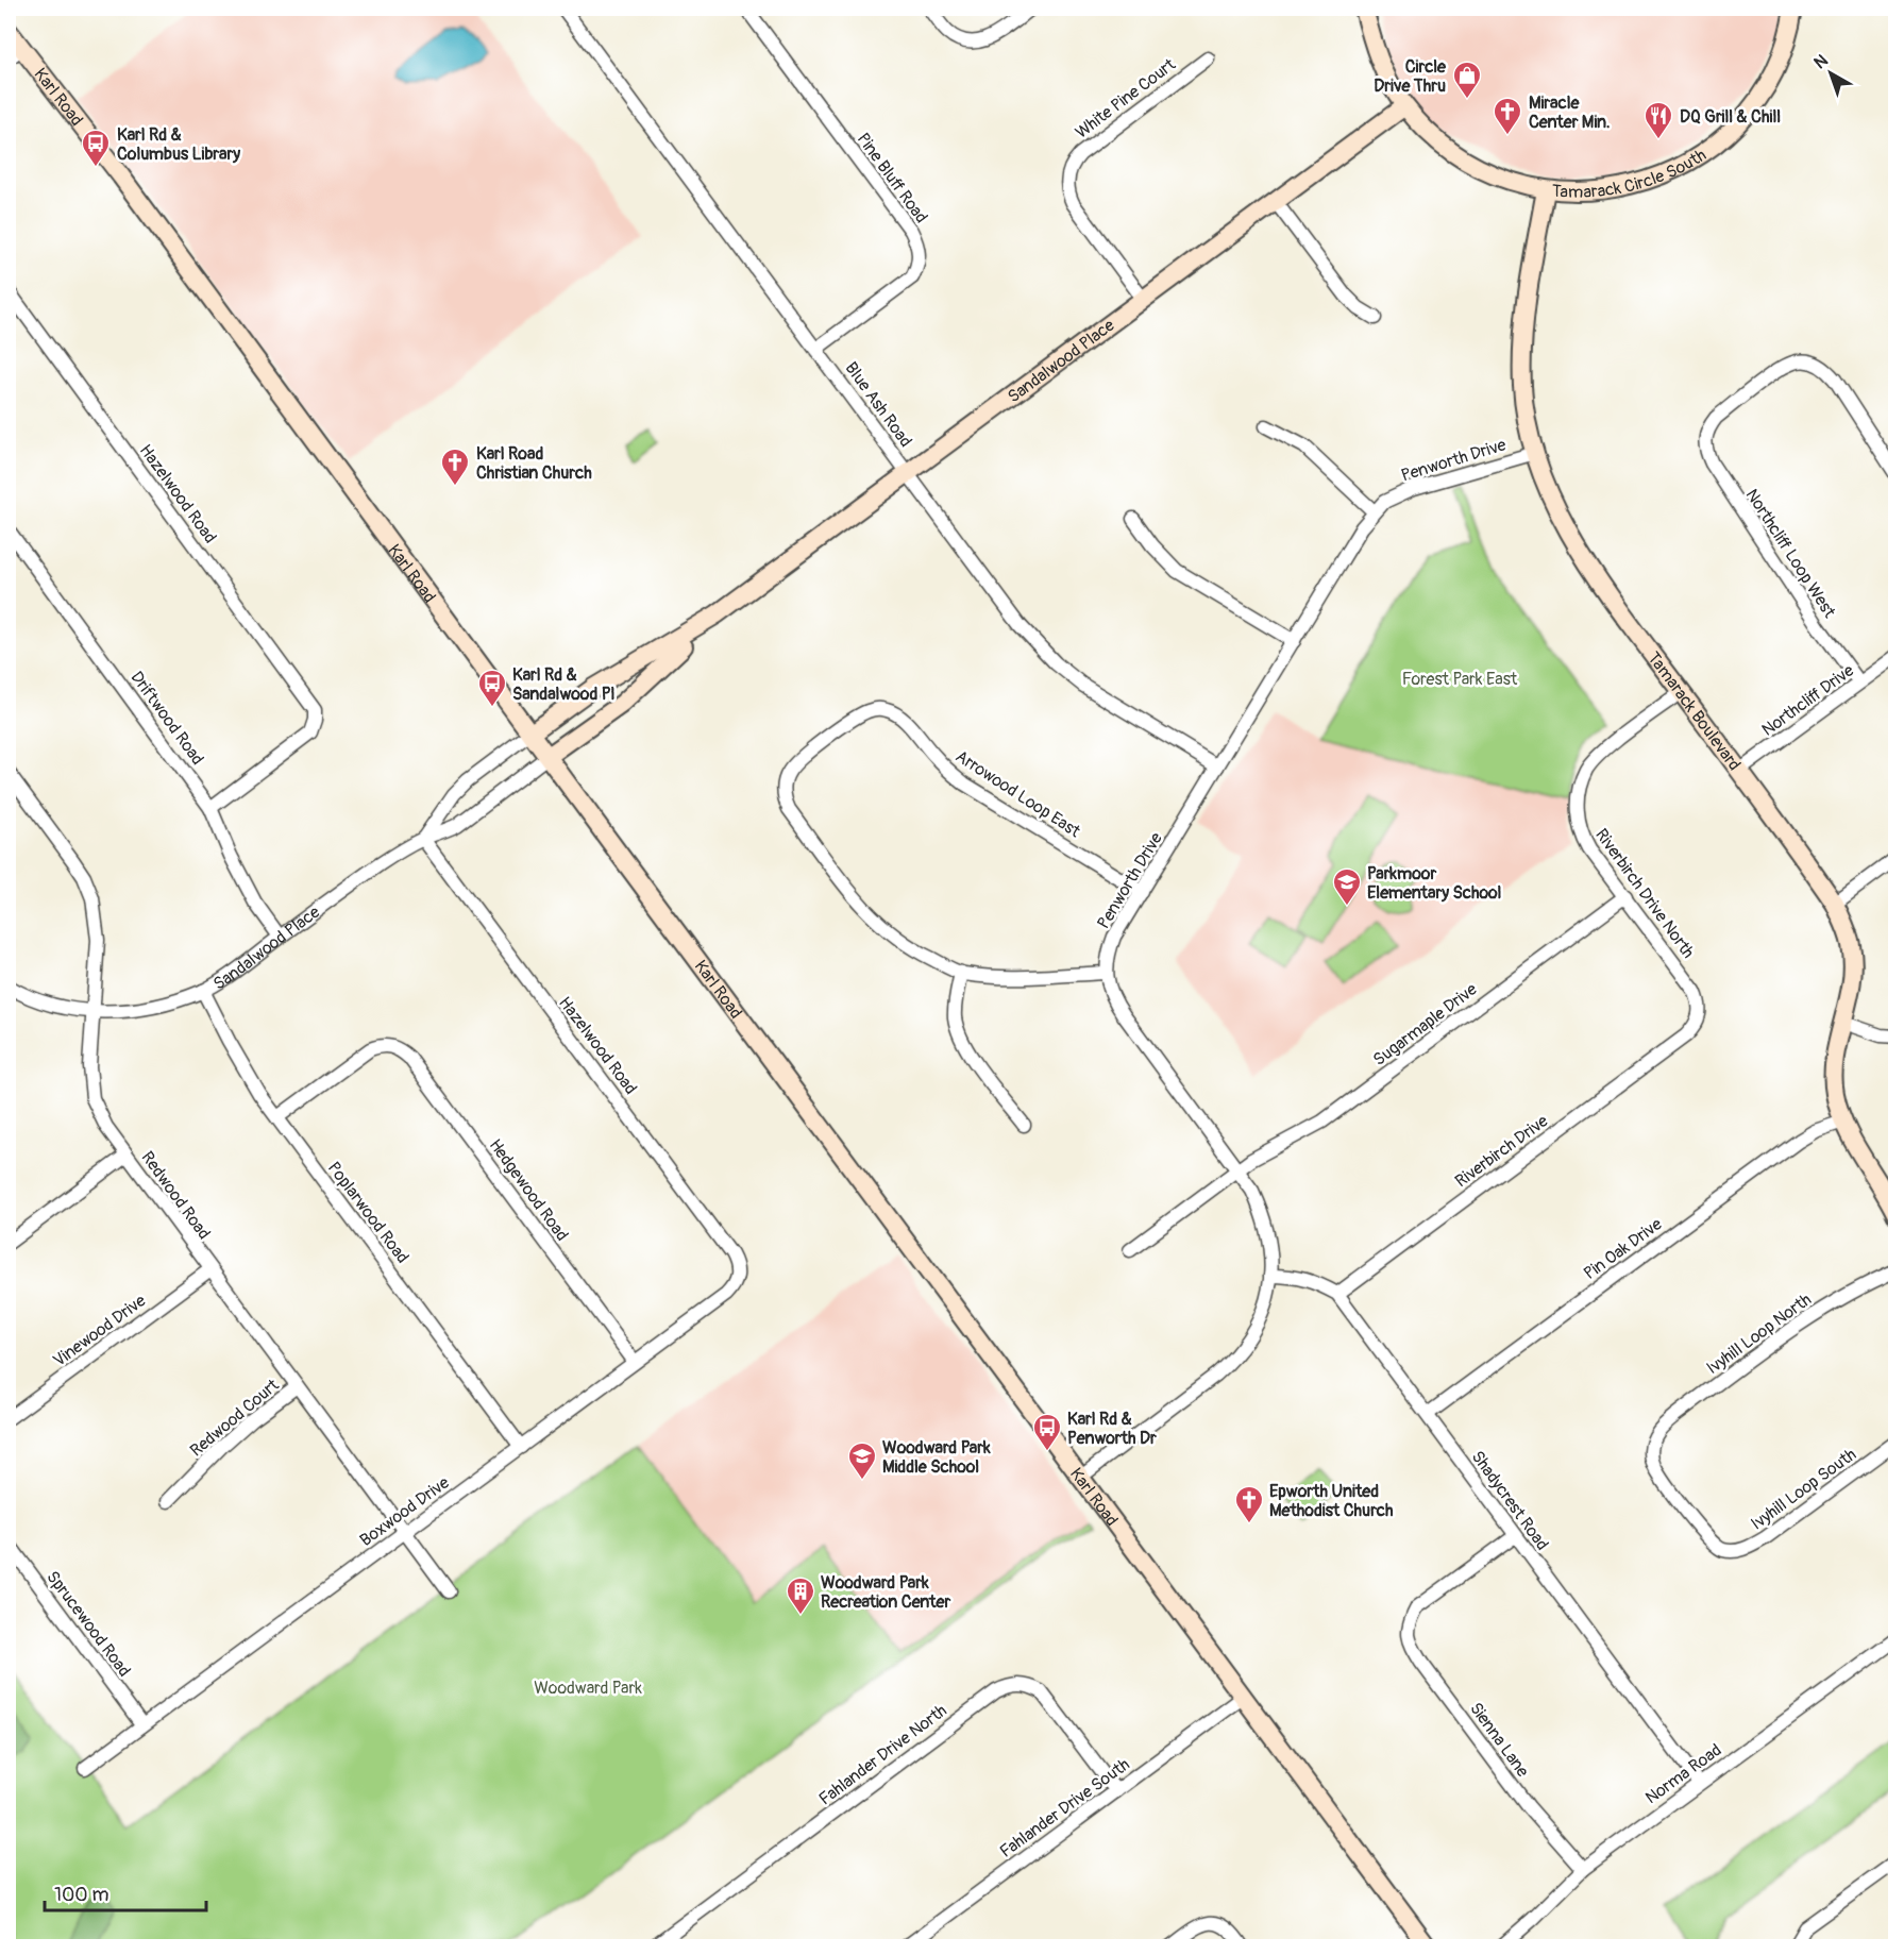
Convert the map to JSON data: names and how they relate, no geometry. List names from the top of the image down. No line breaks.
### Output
{"streets":{"street":["Karl Road","White Pine Court","Tamarack Circle South","Pine Bluff Road","Sandalwood Place","Blue Ash Road","Penworth Drive","Hazelwood Road","Northcliff Loop West","Northcliff Drive","Tamarack Boulevard","Driftwood Road","Arrowood Loop East","Riverbirch Drive North","Sugarmaple Drive","Riverbirch Drive","Hedgewood Road","Redwood Road","Poplarwood Road","Pin Oak Drive","Vinewood Drive","Ivyhill Loop North","Redwood Court","Ivyhill Loop South","Shadycrest Road","Boxwood Drive","Sprucewood Road","Sienna Lane","Fahlander Drive North","Norma Road","Fahlander Drive South"]},"crossings":[["Karl Road","Sandalwood Place"],["Karl Road","Fahlander Drive South"],["White Pine Court","Sandalwood Place"],["Tamarack Circle South","Sandalwood Place"],["Tamarack Circle South","Tamarack Boulevard"],["Pine Bluff Road","Blue Ash Road"],["Sandalwood Place","Blue Ash Road"],["Sandalwood Place","Hazelwood Road"],["Sandalwood Place","Driftwood Road"],["Sandalwood Place","Redwood Road"],["Sandalwood Place","Poplarwood Road"],["Blue Ash Road","Penworth Drive"],["Penworth Drive","Tamarack Boulevard"],["Penworth Drive","Arrowood Loop East"],["Hazelwood Road","Driftwood Road"],["Hazelwood Road","Boxwood Drive"],["Northcliff Loop West","Northcliff Drive"],["Northcliff Drive","Tamarack Boulevard"],["Tamarack Boulevard","Riverbirch Drive North"],["Tamarack Boulevard","Pin Oak Drive"],["Riverbirch Drive North","Sugarmaple Drive"],["Riverbirch Drive North","Riverbirch Drive"],["Riverbirch Drive","Shadycrest Road"],["Hedgewood Road","Poplarwood Road"],["Hedgewood Road","Boxwood Drive"],["Redwood Road","Vinewood Drive"],["Redwood Road","Redwood Court"],["Redwood Road","Boxwood Drive"],["Poplarwood Road","Boxwood Drive"],["Pin Oak Drive","Shadycrest Road"],["Ivyhill Loop North","Ivyhill Loop South"],["Shadycrest Road","Sienna Lane"],["Shadycrest Road","Norma Road"],["Boxwood Drive","Sprucewood Road"],["Sienna Lane","Norma Road"],["Fahlander Drive North","Fahlander Drive South"]],"parks":["Forest Park East","Woodward Park"],"places":{"shop":["Circle Drive Thru"],"church":["Miracle Center Min.","Karl Road Christian Church","Epworth United Methodist Church"],"restaurant":["DQ Grill & Chill"],"bus stop":["Karl Rd & Columbus Library","Karl Rd & Sandalwood Pl","Karl Rd & Penworth Dr"],"school or university":["Parkmoor Elementary School","Woodward Park Middle School"],"building":["Woodward Park Recreation Center"]},"scale_bar":"100 m","north":"top left"}
